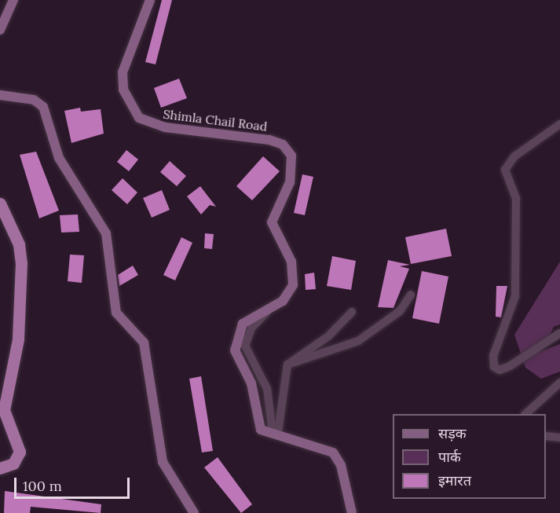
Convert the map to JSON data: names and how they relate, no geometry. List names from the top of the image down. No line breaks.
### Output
{"streets":{"main road":["Shimla Chail Road"]},"legend":["सड़क","पार्क","इमारत"],"scale_bar":"100 m"}
